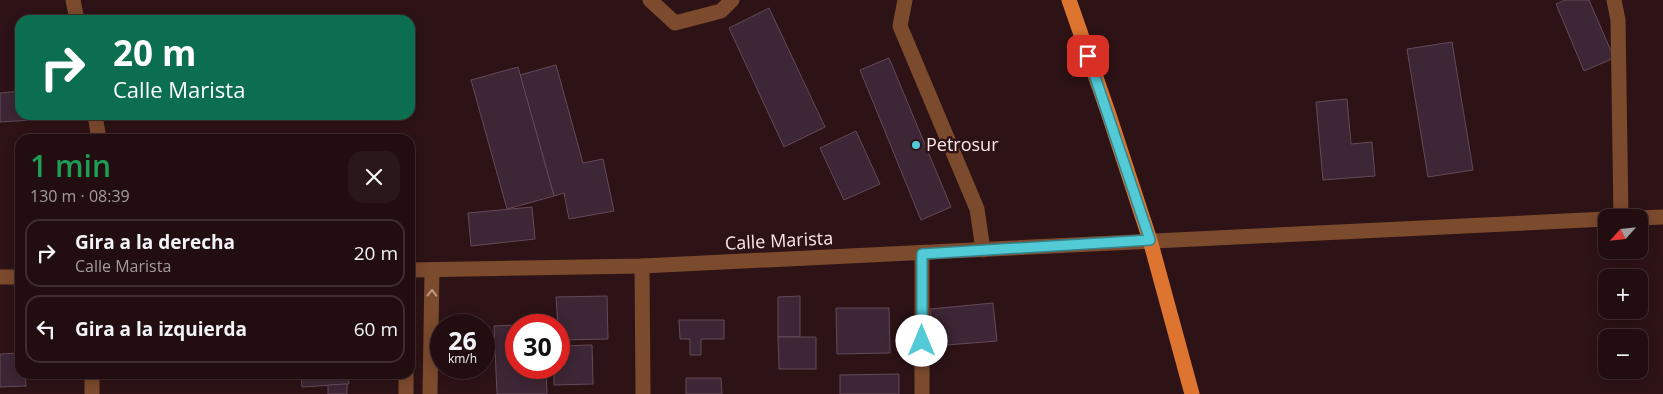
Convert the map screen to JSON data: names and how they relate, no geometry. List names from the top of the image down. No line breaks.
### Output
{"streets":{"street":["Calle Marista"]},"places":["Petrosur"],"north":"bottom left","page":{"turn":["20 m","Calle Marista"],"heading":["1 min","130 m · 08:39"],"map_buttons":["+","−"],"list":[{"name":"Gira a la derecha","note":"Calle Marista","value":"20 m"},{"name":"Gira a la izquierda","value":"60 m"}],"speed":"26 km/h","limit":"30"}}
